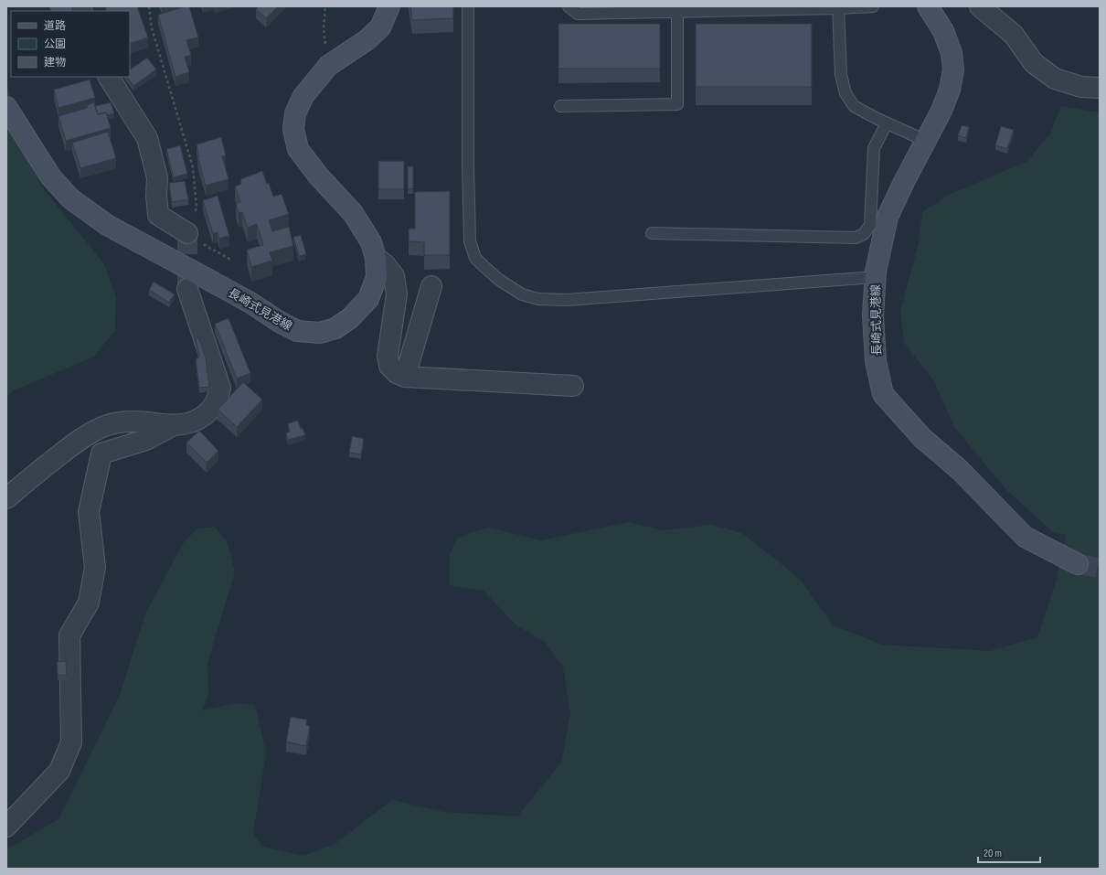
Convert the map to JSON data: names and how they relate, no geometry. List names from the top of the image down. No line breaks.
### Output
{"streets":{"main road":["長崎式見港線"]},"legend":["道路","公園","建物"],"scale_bar":"20 m"}
